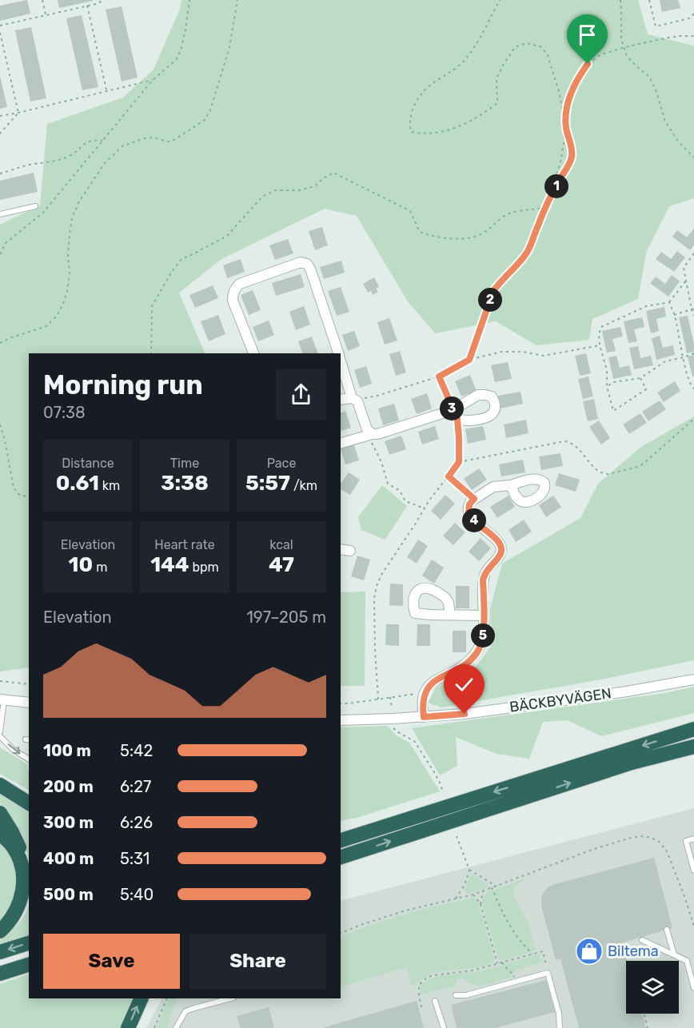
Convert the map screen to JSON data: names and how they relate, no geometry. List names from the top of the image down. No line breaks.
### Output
{"streets":{"street":["BÄCKBYVÄGEN"]},"places":{"shop":["Biltema"]},"page":{"pins":["1","2","3","4","5"],"heading":["Morning run","07:38"],"stats":[["Distance","0.61 km"],["Time","3:38"],["Pace","5:57 /km"],["Elevation","10 m"],["Heart rate","144 bpm"],["kcal","47"]],"chart":["Elevation","197–205 m"],"list":[{"name":"100 m","note":"5:42"},{"name":"200 m","note":"6:27"},{"name":"300 m","note":"6:26"},{"name":"400 m","note":"5:31"},{"name":"500 m","note":"5:40"}],"buttons":["Save","Share"]}}
